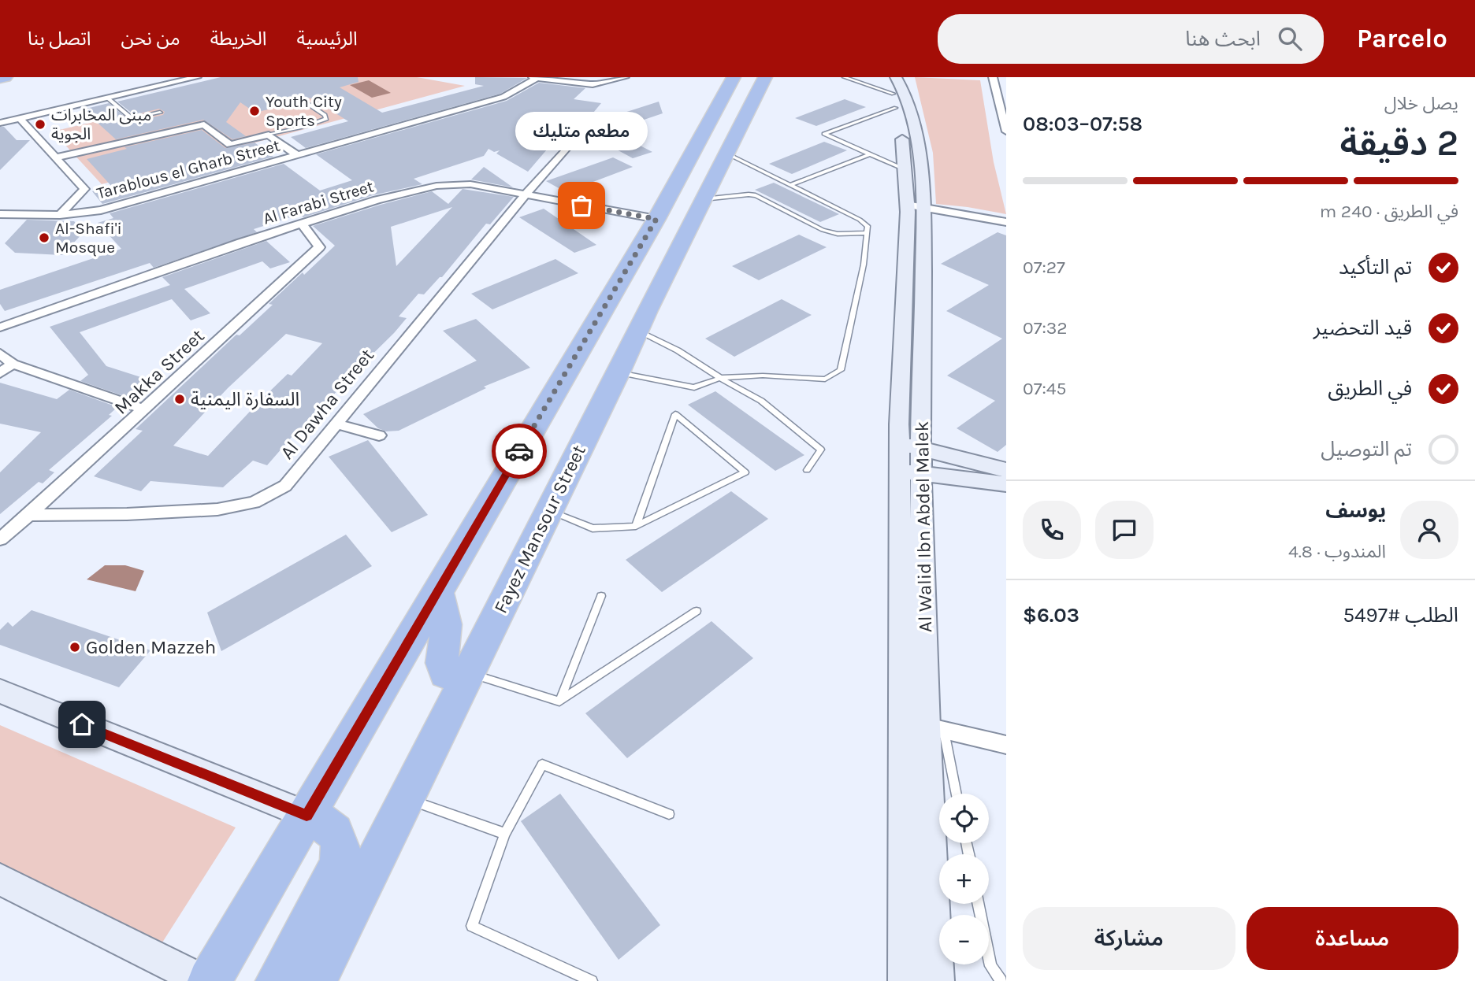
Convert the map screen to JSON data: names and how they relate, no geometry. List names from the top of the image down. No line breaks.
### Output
{"streets":{"highway":["Fayez Mansour Street"],"main road":["Al Walid Ibn Abdel Malek"],"street":["Tarablous el Gharb Street","Al Farabi Street","Makka Street","Al Dawha Street"]},"crossings":[["Al Farabi Street","Makka Street"],["Al Farabi Street","Al Dawha Street"],["Makka Street","Al Dawha Street"]],"places":["Youth City Sports","مبنى المخابرات الجوية","مطعم متليك","Al-Shafi'i Mosque","السفارة اليمنية","Golden Mazzeh"],"page":{"header":"Parcelo","search":"ابحث هنا","nav":["الرئيسية","الخريطة","من نحن","اتصل بنا"],"heading":["2 دقيقة","يصل خلال","07:58–08:03"],"panel":["يوسف","المندوب · 4.8","الطلب #5497","$6.03"],"bubble":"مطعم متليك","bar":"في الطريق · 240 m","list":[["تم التأكيد","07:27"],["قيد التحضير","07:32"],["في الطريق","07:45"],"تم التوصيل"],"map_buttons":["+","−"],"buttons":["مساعدة","مشاركة"]}}
